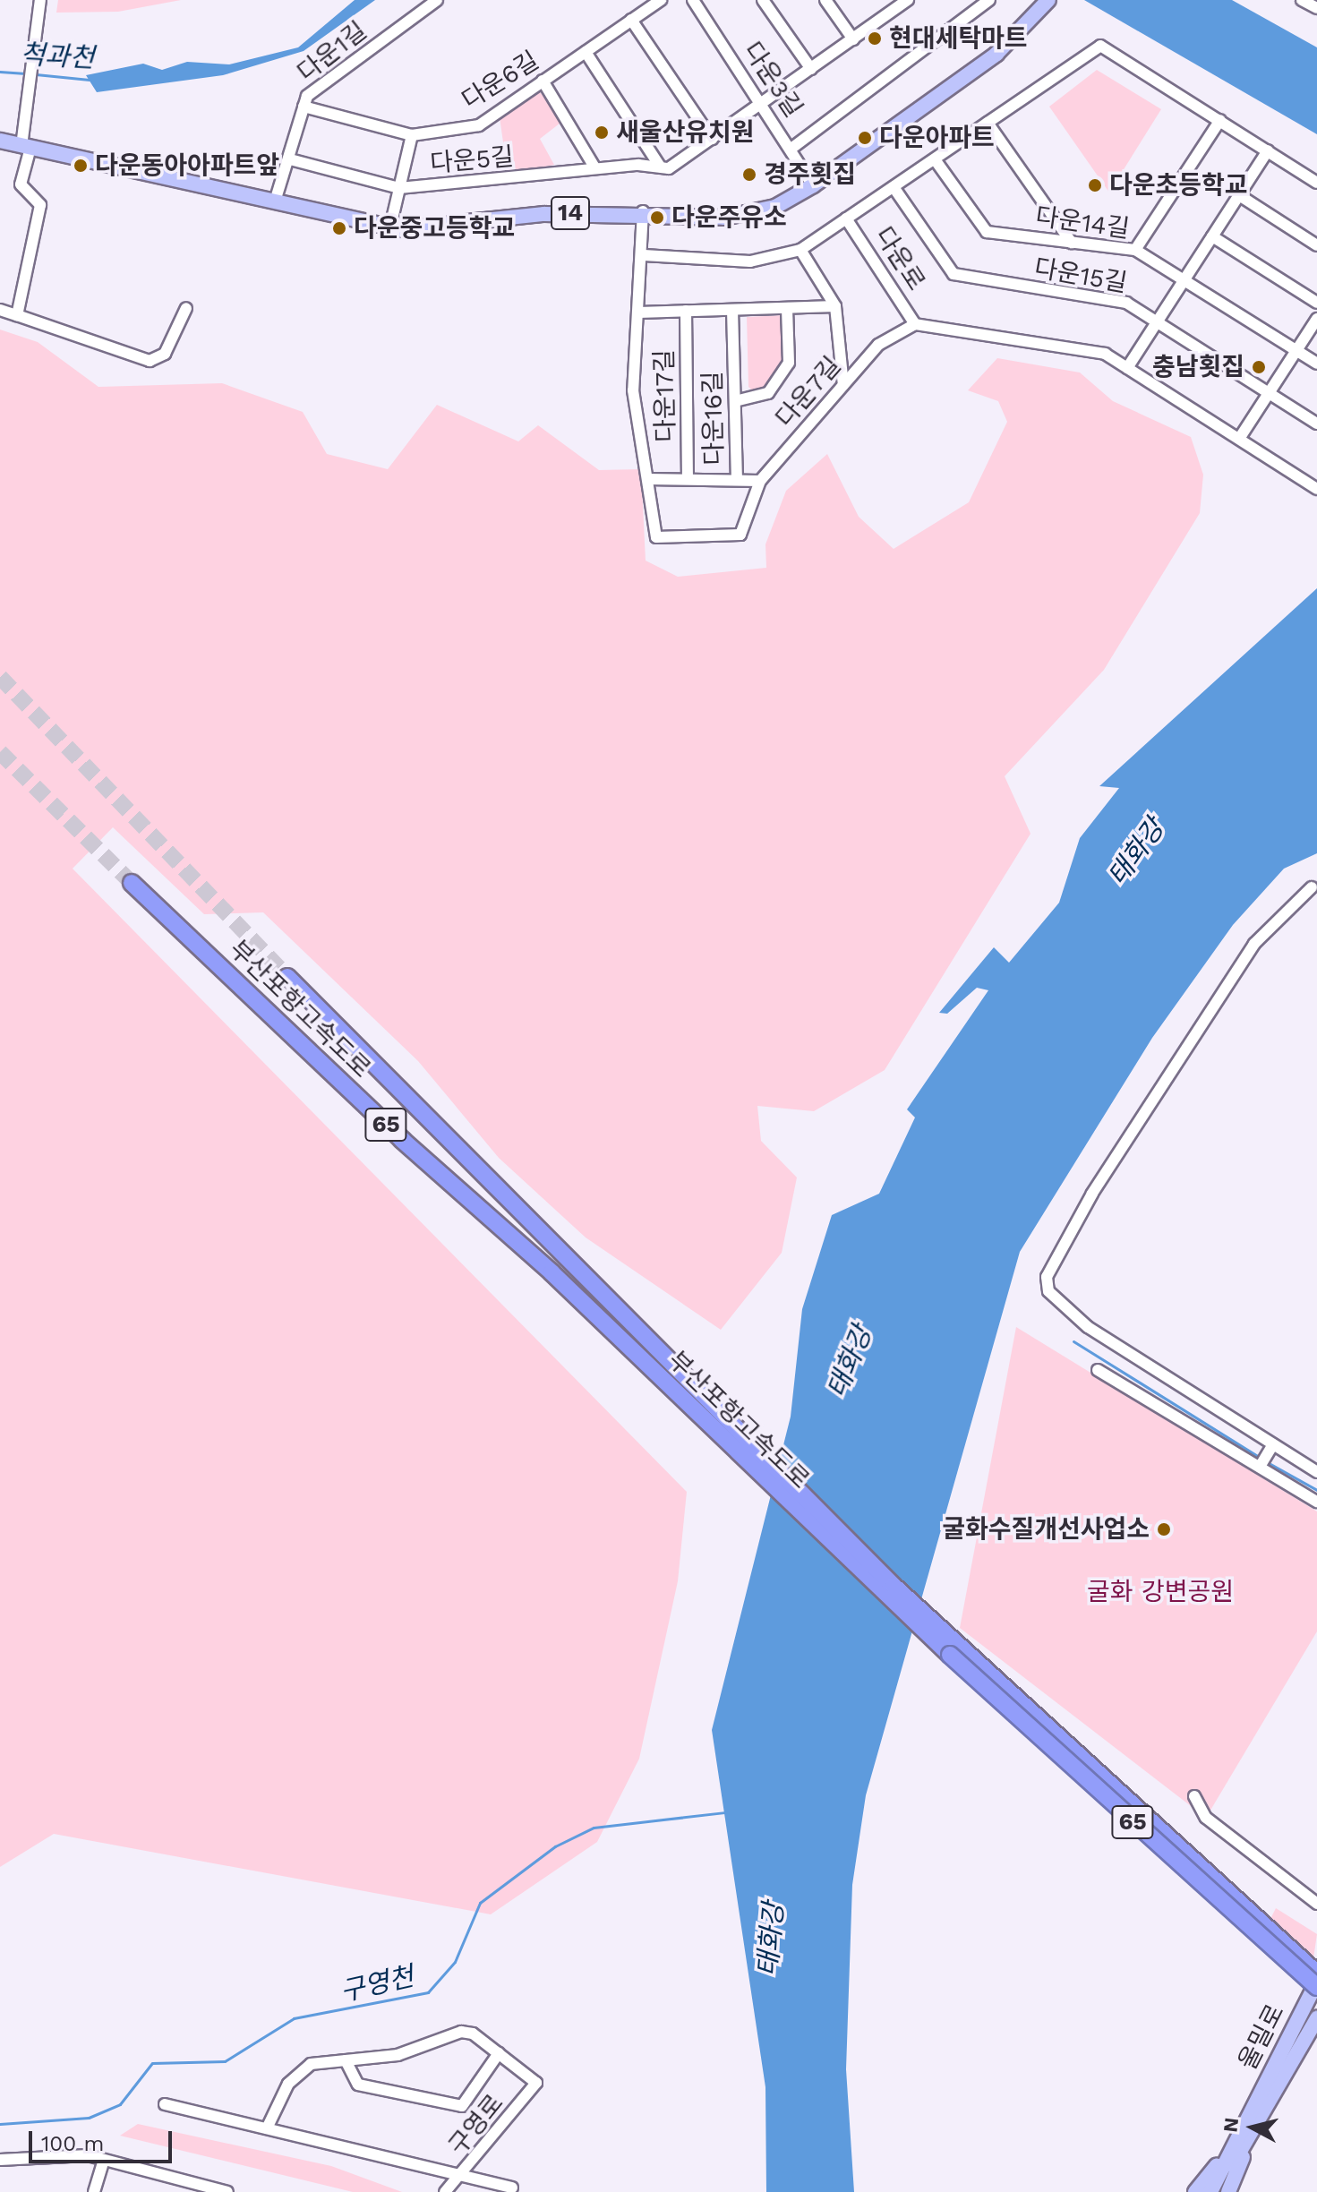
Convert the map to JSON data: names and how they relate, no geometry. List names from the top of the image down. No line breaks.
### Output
{"streets":{"highway":["부산포항고속도로","65"],"main road":["14","울밀로"],"street":["다운1길","다운3길","다운6길","다운5길","다운14길","다운로","다운15길","다운7길","다운17길","다운16길","구영로"]},"crossings":[["다운1길","다운6길"],["다운1길","다운5길"],["다운1길","14"],["다운3길","다운5길"],["다운3길","14"],["14","다운7길"],["다운로","다운7길"],["다운7길","다운17길"],["다운7길","다운16길"],["다운17길","다운16길"]],"water":["척과천","태화강","구영천"],"parks":["굴화 강변공원"],"places":["현대세탁마트","새울산유치원","다운아파트","다운동아아파트앞","경주횟집","다운초등학교","다운주유소","다운중고등학교","충남횟집","굴화수질개선사업소"],"scale_bar":"100 m","north":"left"}
